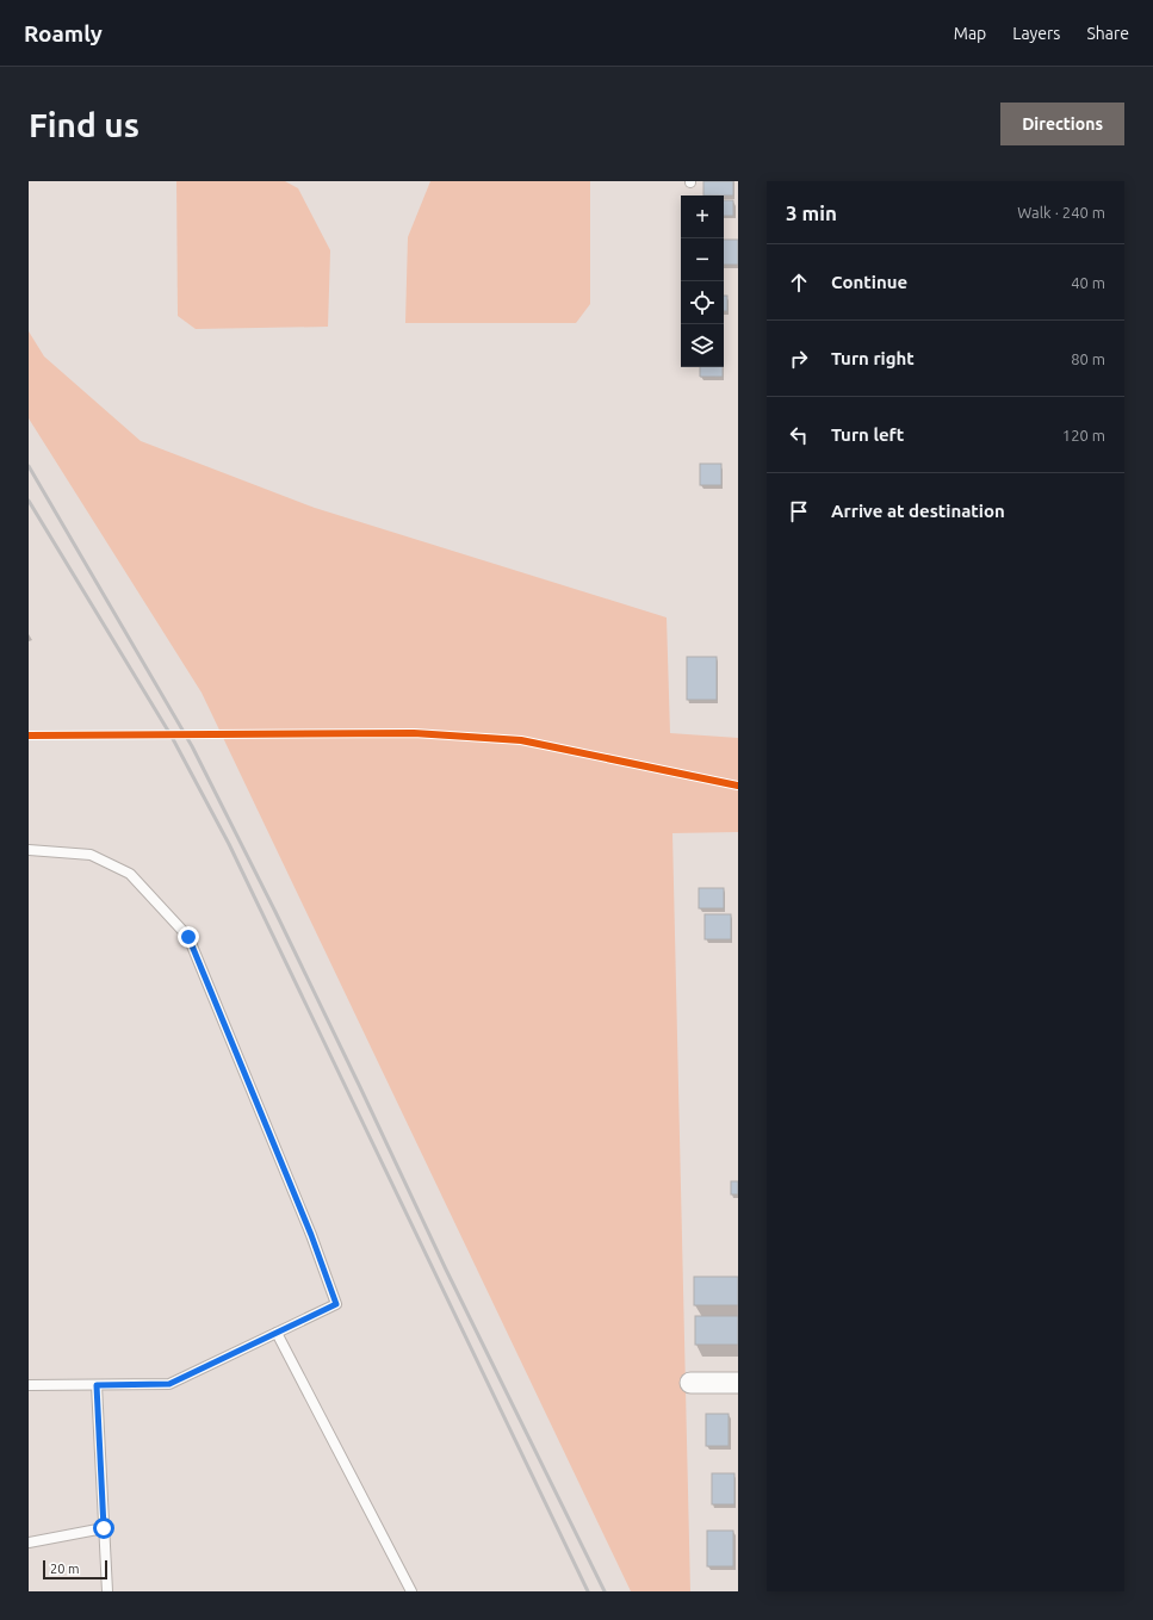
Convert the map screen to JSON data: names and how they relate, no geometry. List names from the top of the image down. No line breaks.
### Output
{"scale_bar":"20 m","page":{"header":"Roamly","nav":["Map","Layers","Share"],"buttons":"Directions","title":"Find us","heading":["3 min","Walk · 240 m"],"map_buttons":["+","−"],"list":[["Continue","40 m"],["Turn right","80 m"],["Turn left","120 m"],"Arrive at destination"],"scale":"20 m"}}
